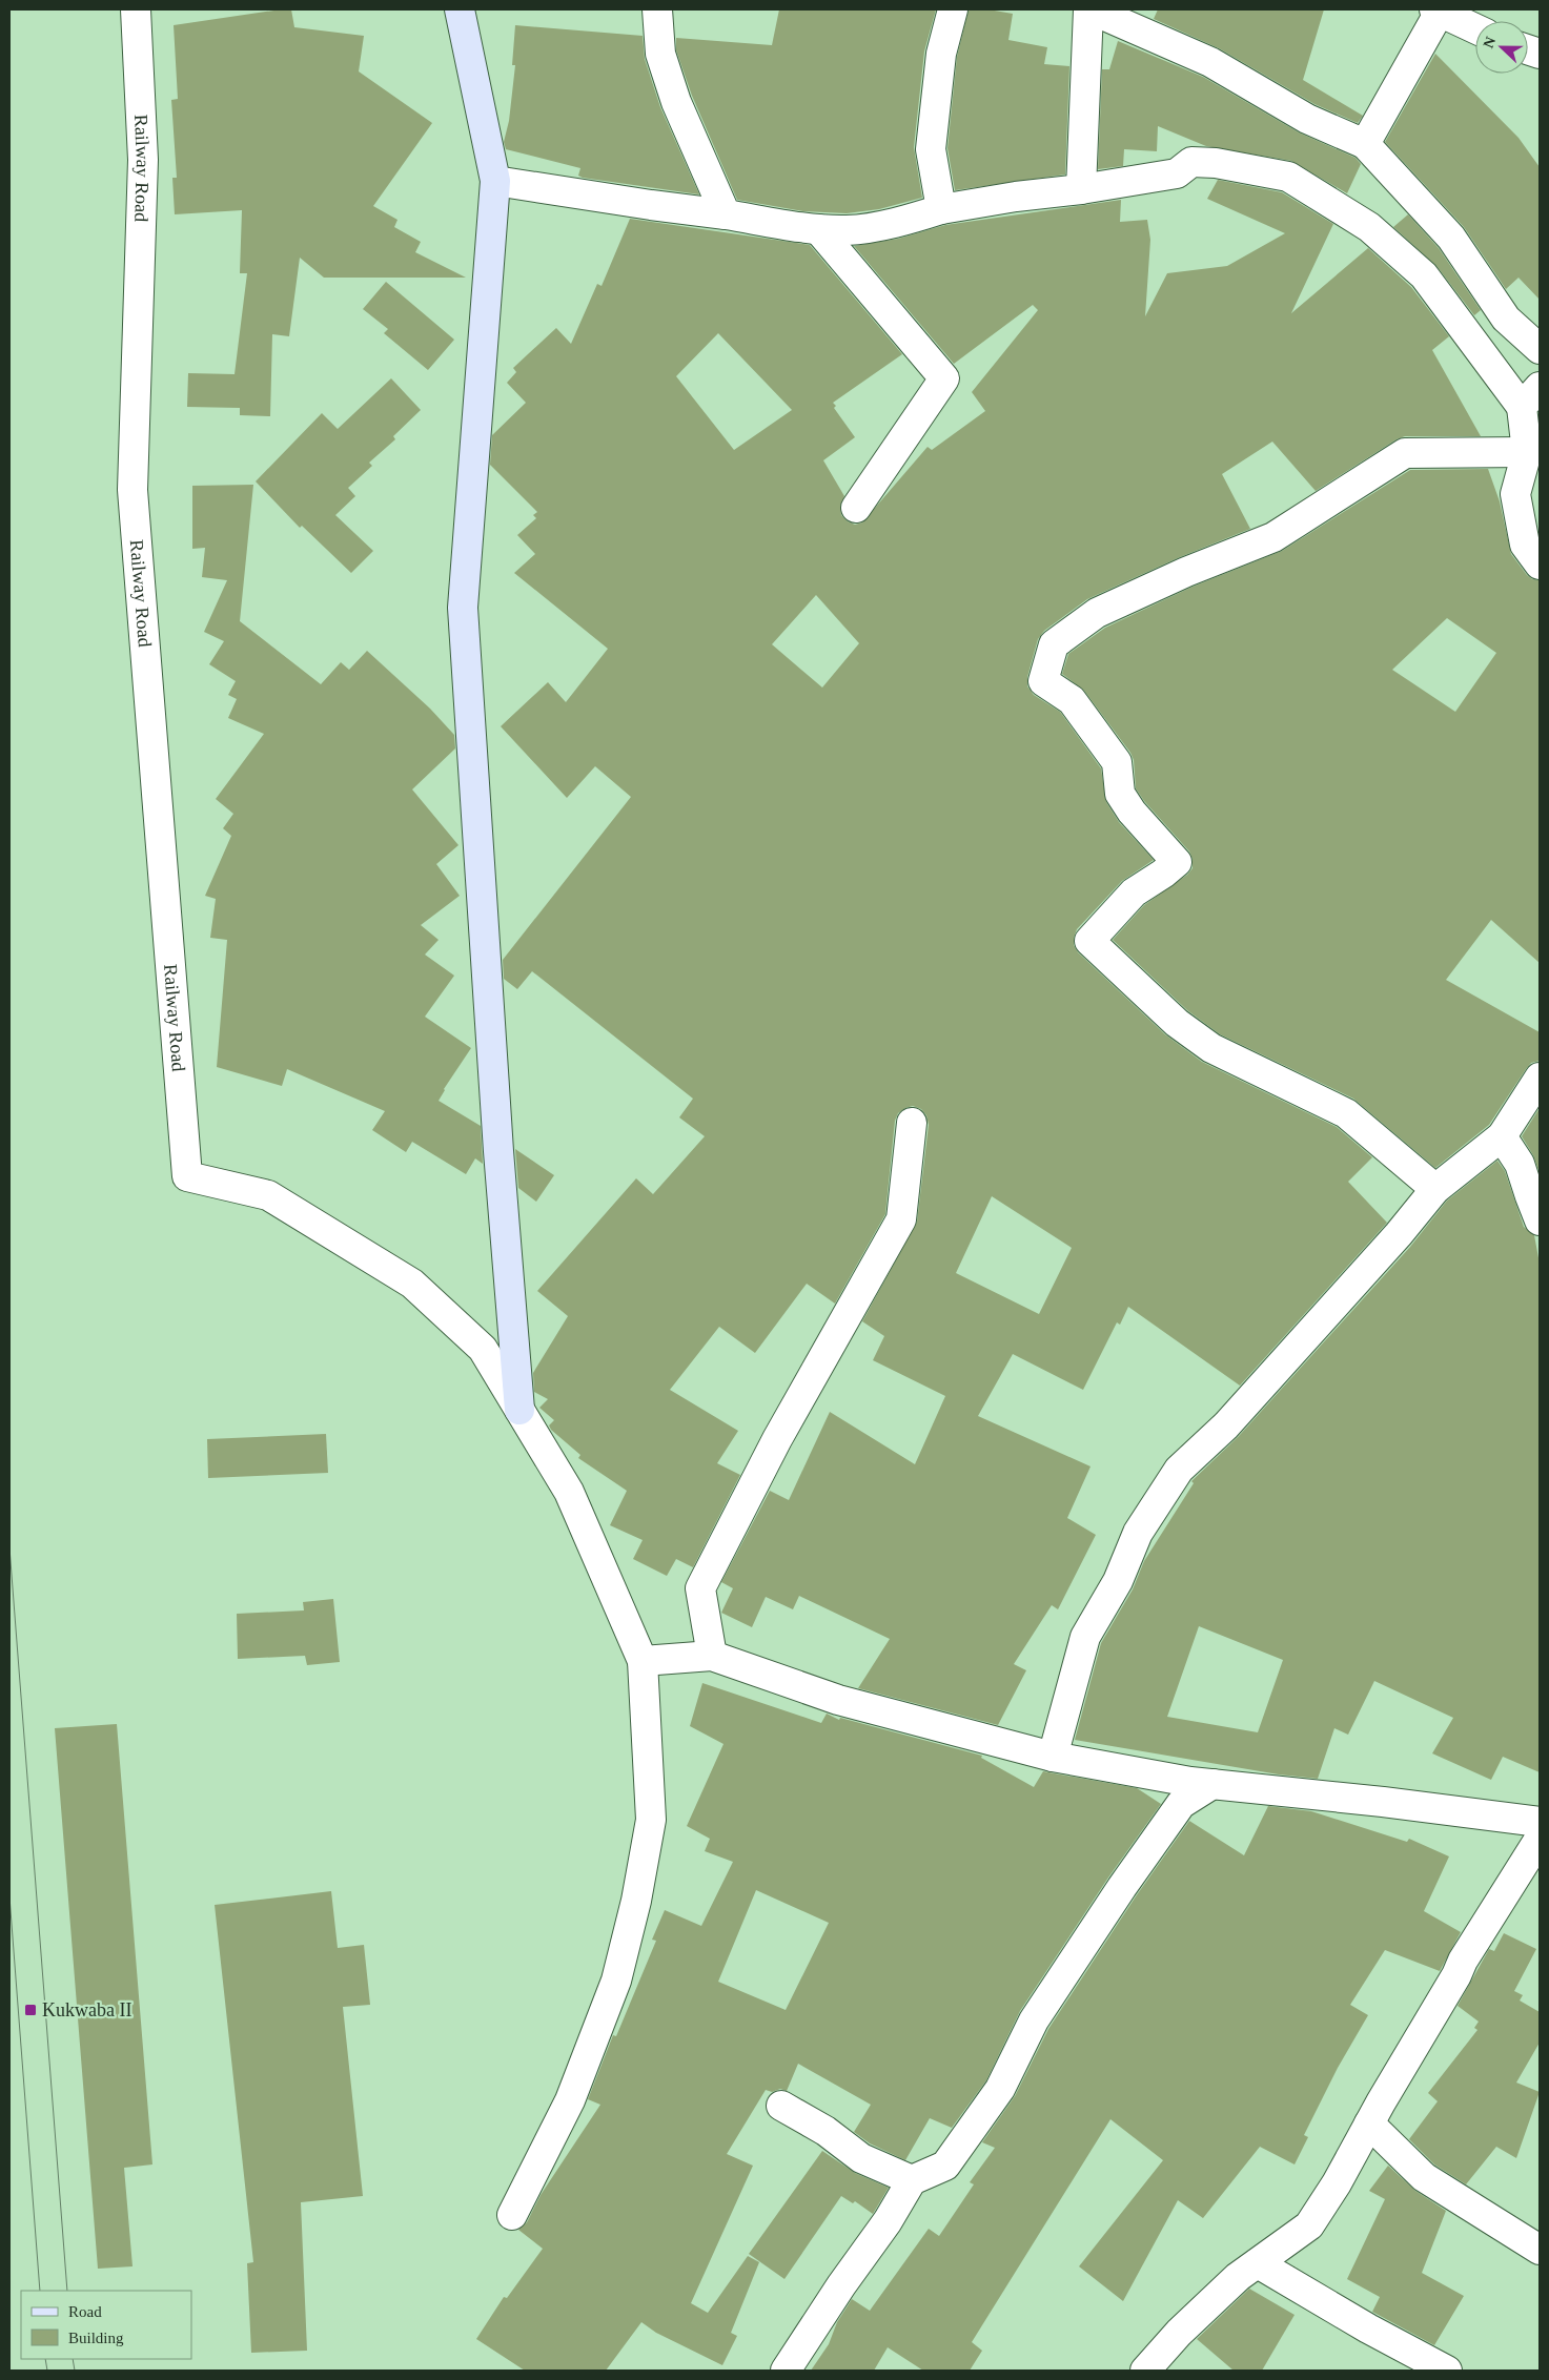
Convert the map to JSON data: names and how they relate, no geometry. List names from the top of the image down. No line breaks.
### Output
{"streets":{"street":["Railway Road"]},"places":{"transit":["Kukwaba II"]},"legend":["Road","Building"],"north":"left"}
